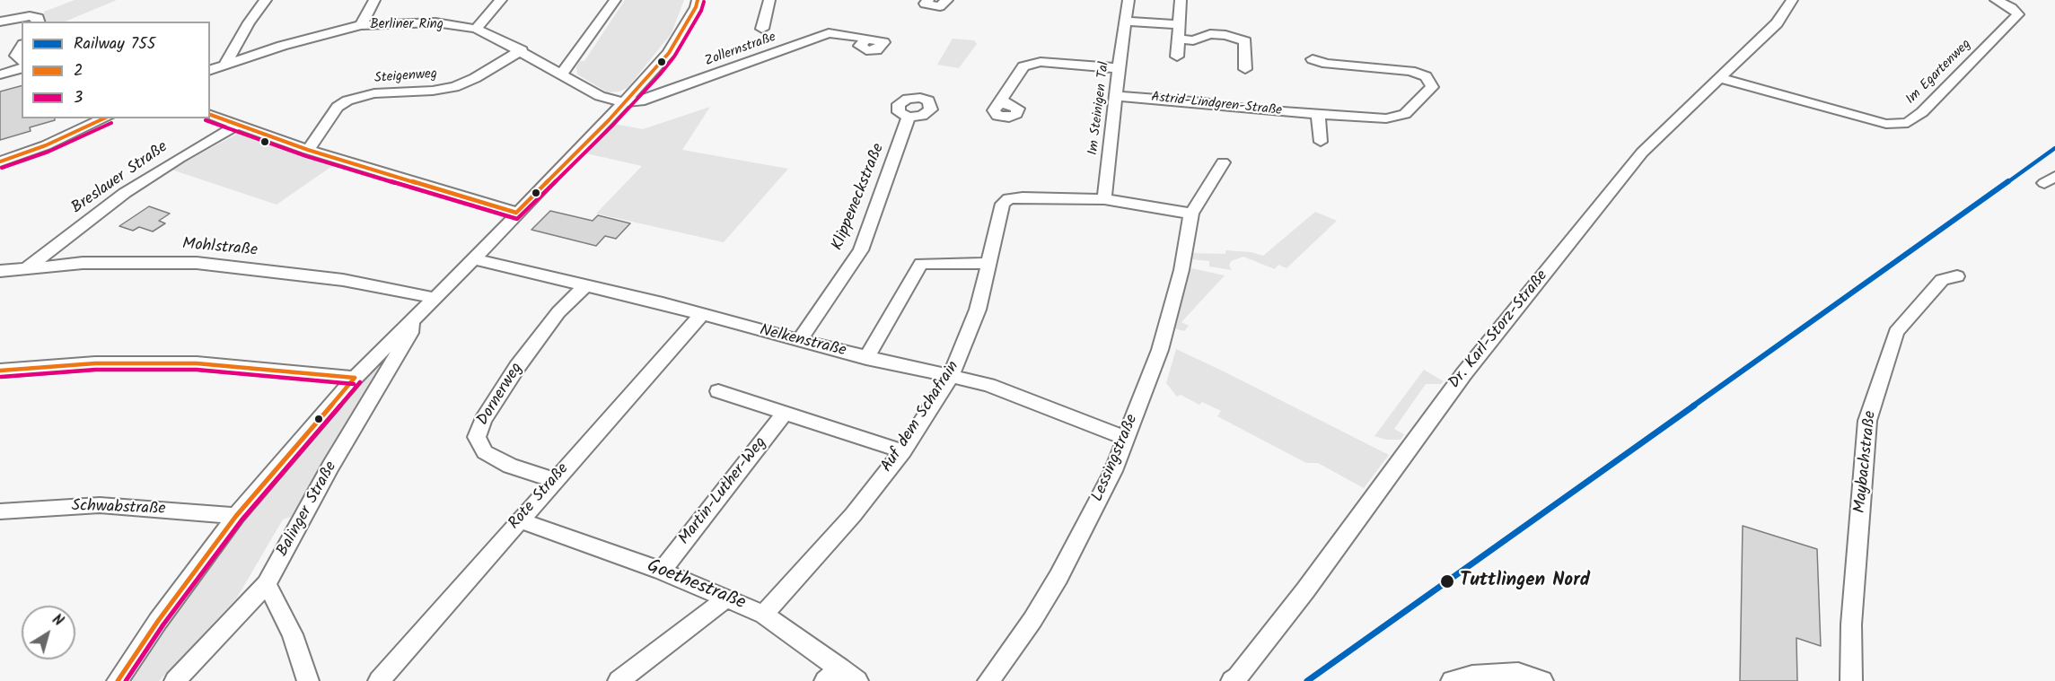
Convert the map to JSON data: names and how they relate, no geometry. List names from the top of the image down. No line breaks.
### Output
{"streets":{"street":["Berliner Ring","Zollernstraße","Im Egartenweg","Steigenweg","Astrid-Lindgren-Straße","Im Steinigen Tal","Breslauer Straße","Klippeneckstraße","Mohlstraße","Dr. Karl-Storz-Straße","Nelkenstraße","Dornerweg","Auf dem Schafrain","Lessingstraße","Maybachstraße","Martin-Luther-Weg","Rote Straße","Schwabstraße","Balinger Straße","Goethestraße"]},"crossings":[["Berliner Ring","Zollernstraße"],["Berliner Ring","Steigenweg"],["Berliner Ring","Balinger Straße"],["Zollernstraße","Balinger Straße"],["Im Egartenweg","Dr. Karl-Storz-Straße"],["Astrid-Lindgren-Straße","Im Steinigen Tal"],["Im Steinigen Tal","Auf dem Schafrain"],["Breslauer Straße","Mohlstraße"],["Klippeneckstraße","Nelkenstraße"],["Mohlstraße","Balinger Straße"],["Nelkenstraße","Dornerweg"],["Nelkenstraße","Auf dem Schafrain"],["Nelkenstraße","Lessingstraße"],["Nelkenstraße","Rote Straße"],["Nelkenstraße","Balinger Straße"],["Dornerweg","Rote Straße"],["Auf dem Schafrain","Goethestraße"],["Martin-Luther-Weg","Goethestraße"],["Rote Straße","Goethestraße"],["Schwabstraße","Balinger Straße"]],"places":["Tuttlingen Nord"],"lines":["transit line 2","transit line 3","rail line 755"],"legend":["Railway 755","2","3"],"north":"top right"}
